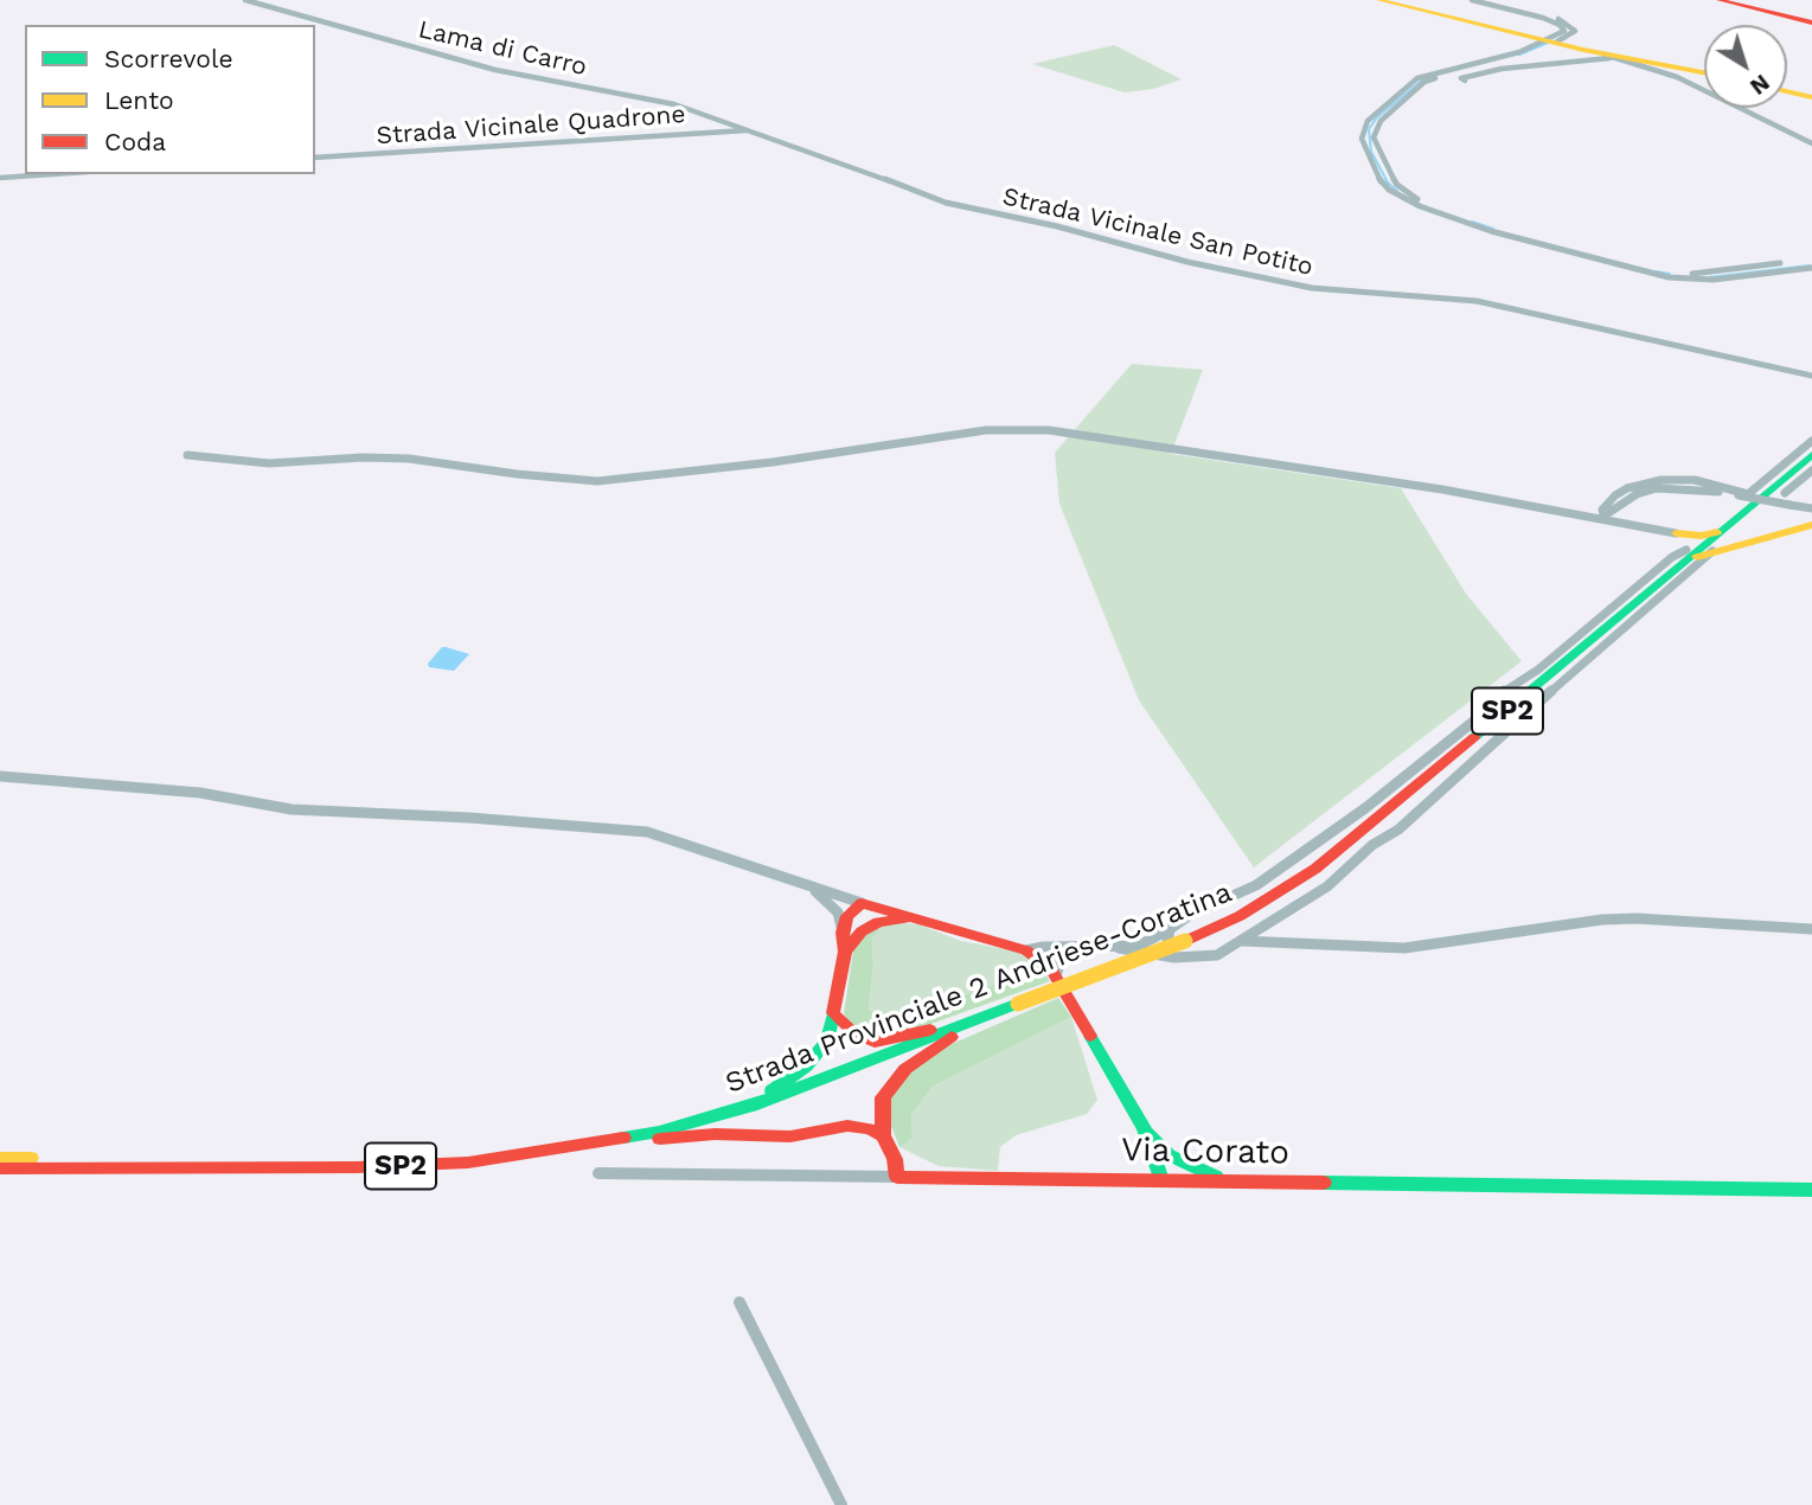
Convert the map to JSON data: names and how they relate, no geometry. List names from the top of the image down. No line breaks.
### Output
{"streets":{"main road":["SP2","Strada Provinciale 2 Andriese-Coratina","Via Corato"],"street":["Lama di Carro","Strada Vicinale Quadrone","Strada Vicinale San Potito"]},"crossings":[["Lama di Carro","Strada Vicinale Quadrone"],["Lama di Carro","Strada Vicinale San Potito"],["Strada Vicinale Quadrone","Strada Vicinale San Potito"]],"legend":["Scorrevole","Lento","Coda"],"north":"bottom right"}
